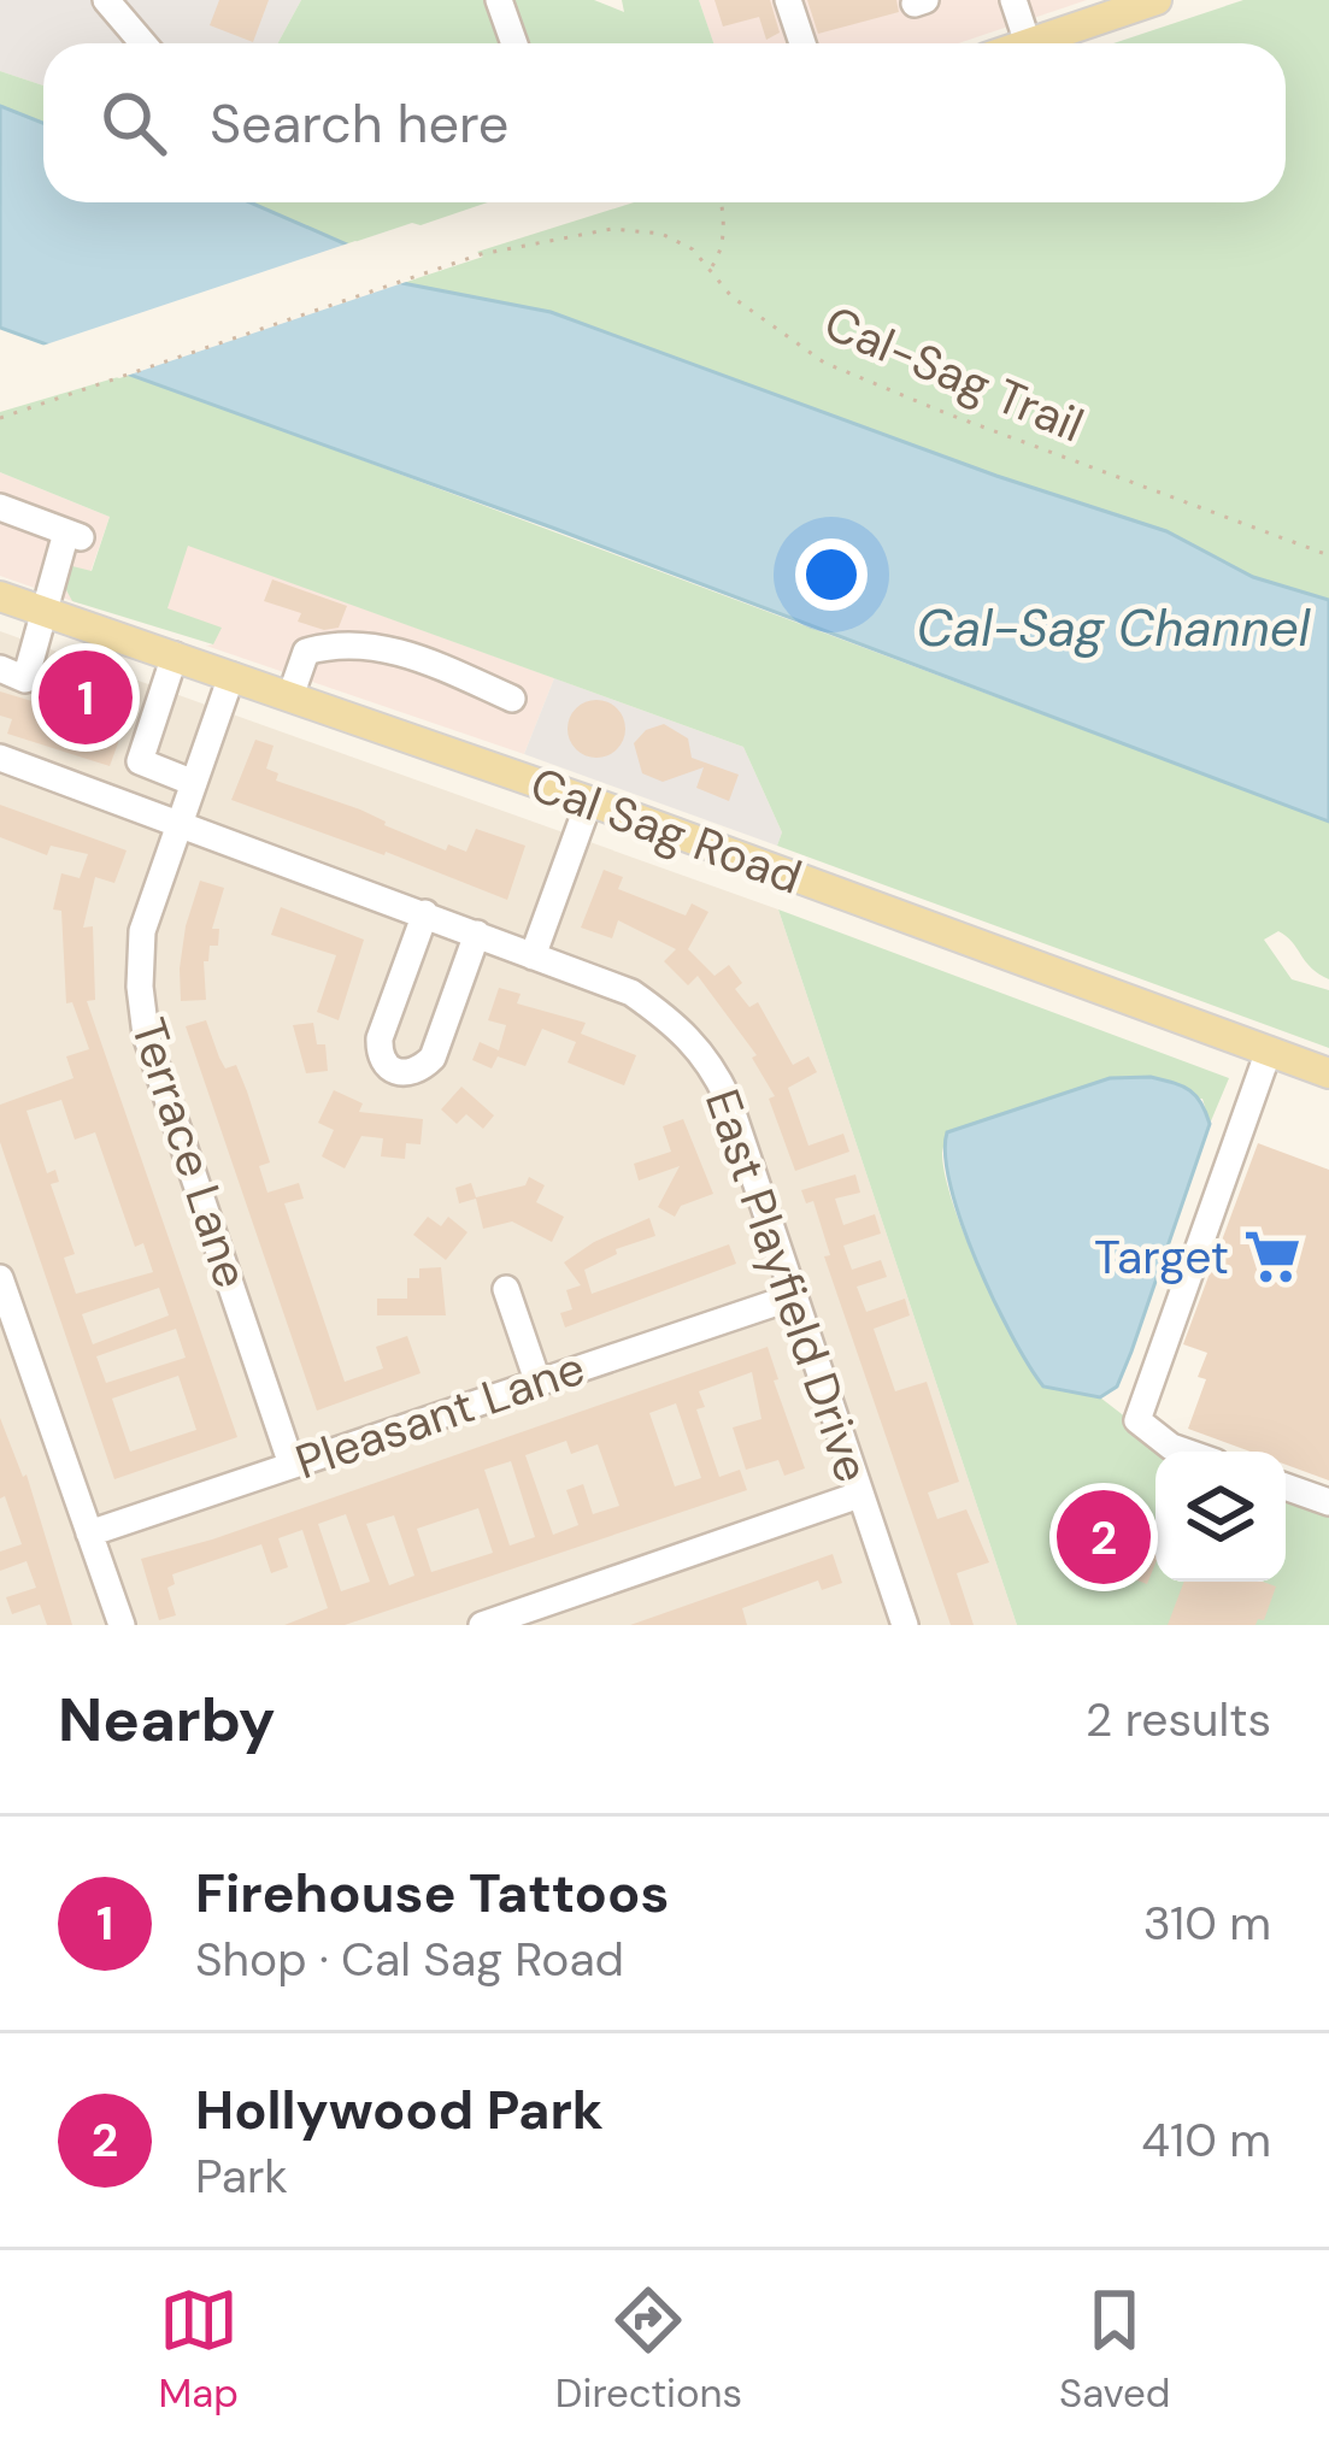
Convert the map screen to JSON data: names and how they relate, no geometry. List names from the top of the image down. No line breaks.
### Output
{"streets":{"main road":["Cal Sag Road"],"street":["Terrace Lane","East Playfield Drive","Pleasant Lane"],"path":["Cal-Sag Trail"]},"crossings":[["Cal Sag Road","Terrace Lane"],["Terrace Lane","East Playfield Drive"],["Terrace Lane","Pleasant Lane"],["East Playfield Drive","Pleasant Lane"]],"water":["Cal-Sag Channel"],"places":{"supermarket":["Target"]},"page":{"search":"Search here","pins":["1","2"],"heading":["Nearby","2 results"],"list":[{"mark":"1","name":"Firehouse Tattoos","note":"Shop · Cal Sag Road","value":"310 m"},{"mark":"2","name":"Hollywood Park","note":"Park","value":"410 m"}],"nav":["Map","Directions","Saved"]}}
